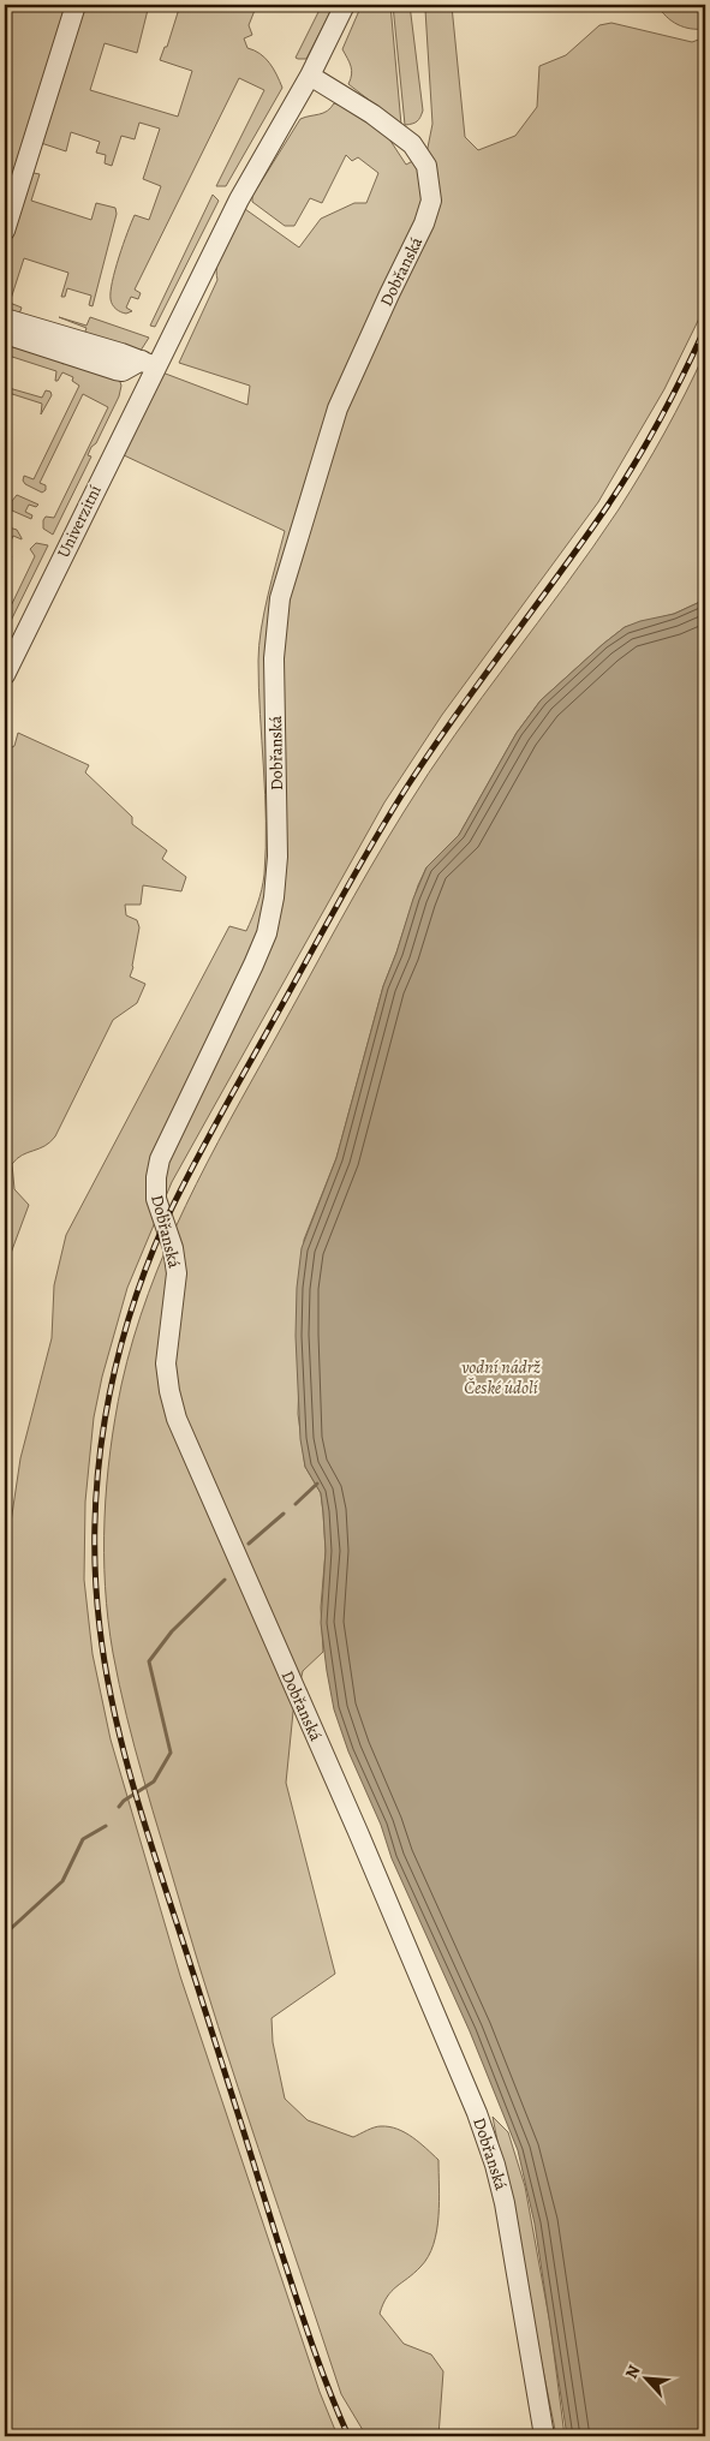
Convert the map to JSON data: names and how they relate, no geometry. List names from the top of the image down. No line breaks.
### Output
{"streets":{"street":["Dobřanská","Univerzitní"]},"crossings":[["Dobřanská","Univerzitní"]],"water":["vodní nádrž České údolí"],"north":"top left"}
